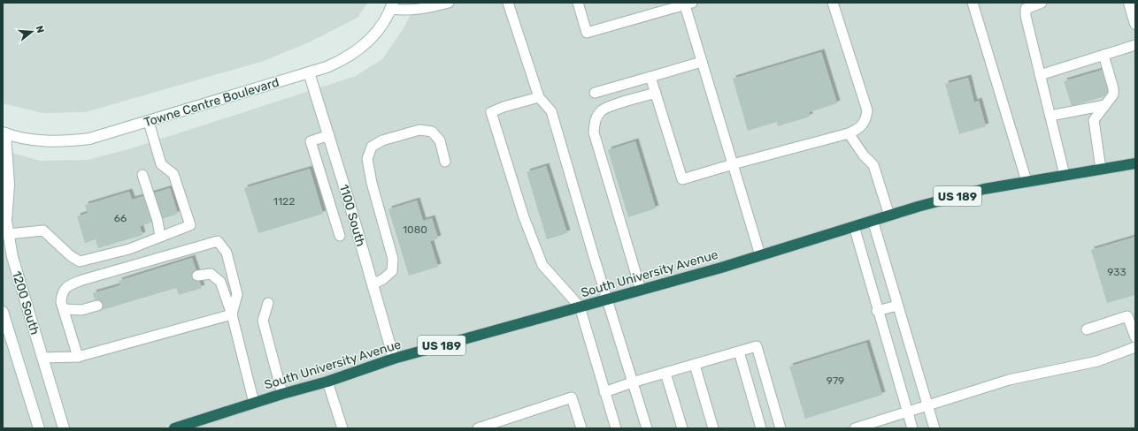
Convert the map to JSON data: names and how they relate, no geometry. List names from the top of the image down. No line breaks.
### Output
{"streets":{"highway":["US 189","South University Avenue"],"street":["Towne Centre Boulevard","1100 South","1200 South"]},"crossings":[["Towne Centre Boulevard","1100 South"],["Towne Centre Boulevard","1200 South"],["1100 South","South University Avenue"]],"house_numbers":["1122","66","1080","933","979"],"north":"right"}
